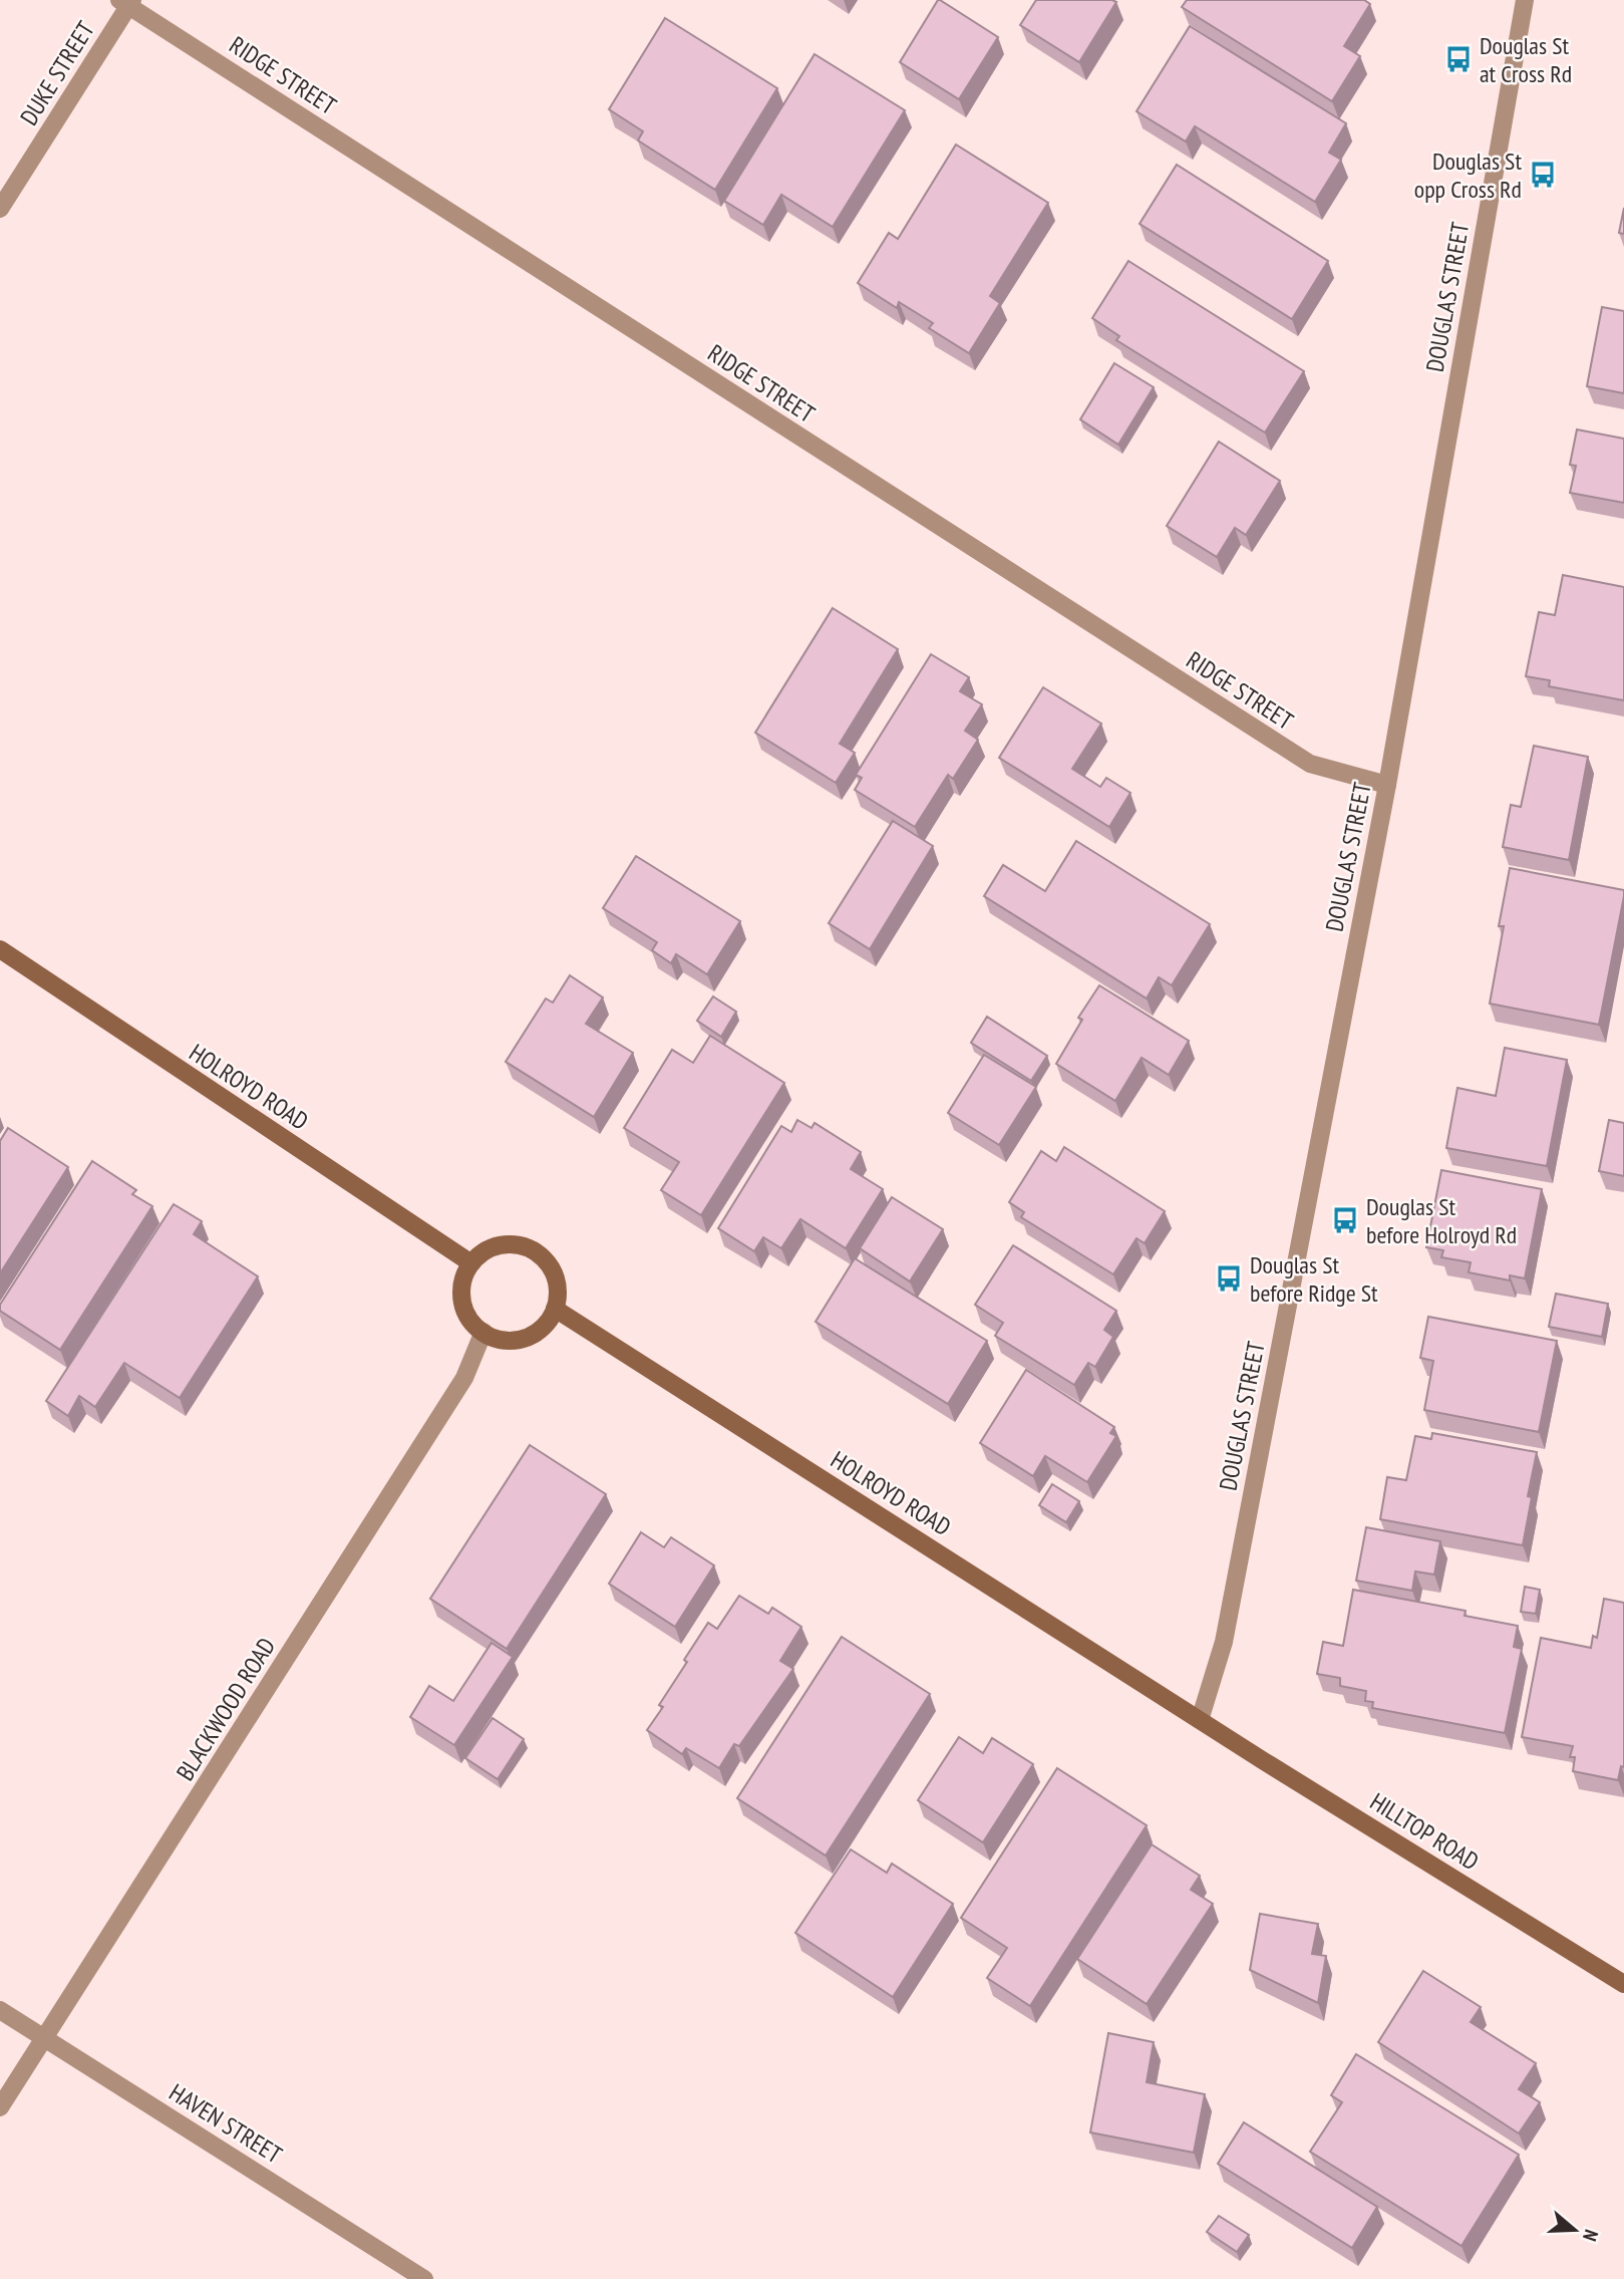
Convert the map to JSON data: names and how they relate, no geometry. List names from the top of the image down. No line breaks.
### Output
{"streets":{"street":["DUKE STREET","RIDGE STREET","DOUGLAS STREET","HOLROYD ROAD","BLACKWOOD ROAD","HILLTOP ROAD","HAVEN STREET"]},"crossings":[["DUKE STREET","RIDGE STREET"],["RIDGE STREET","DOUGLAS STREET"],["DOUGLAS STREET","HOLROYD ROAD"],["DOUGLAS STREET","HILLTOP ROAD"],["HOLROYD ROAD","BLACKWOOD ROAD"],["HOLROYD ROAD","HILLTOP ROAD"],["BLACKWOOD ROAD","HAVEN STREET"]],"places":{"bus stop":["Douglas St at Cross Rd","Douglas St opp Cross Rd","Douglas St before Holroyd Rd","Douglas St before Ridge St"]},"north":"right"}
